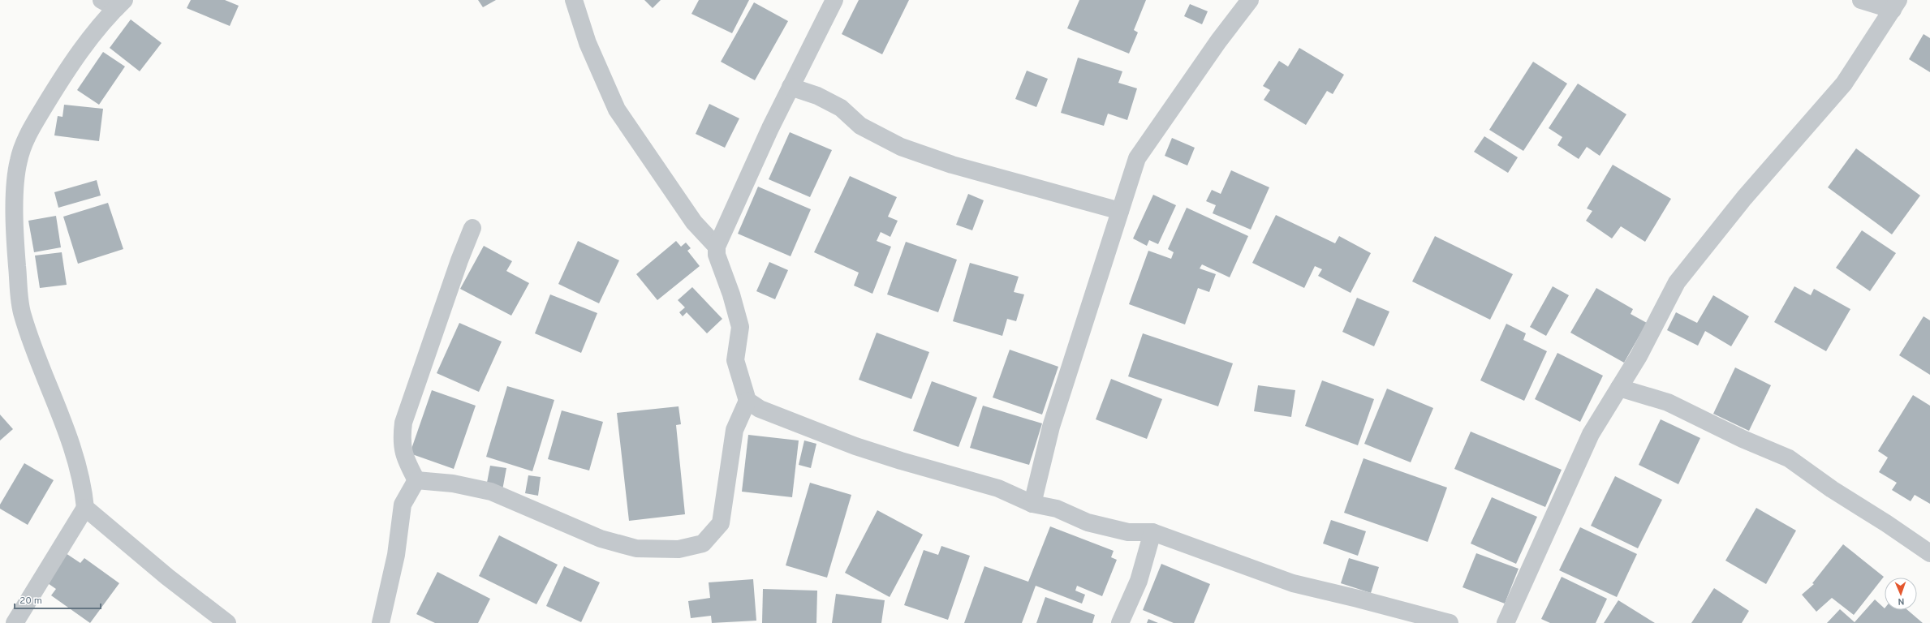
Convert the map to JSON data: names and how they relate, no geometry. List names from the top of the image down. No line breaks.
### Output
{"scale_bar":"20 m","north":"bottom"}
